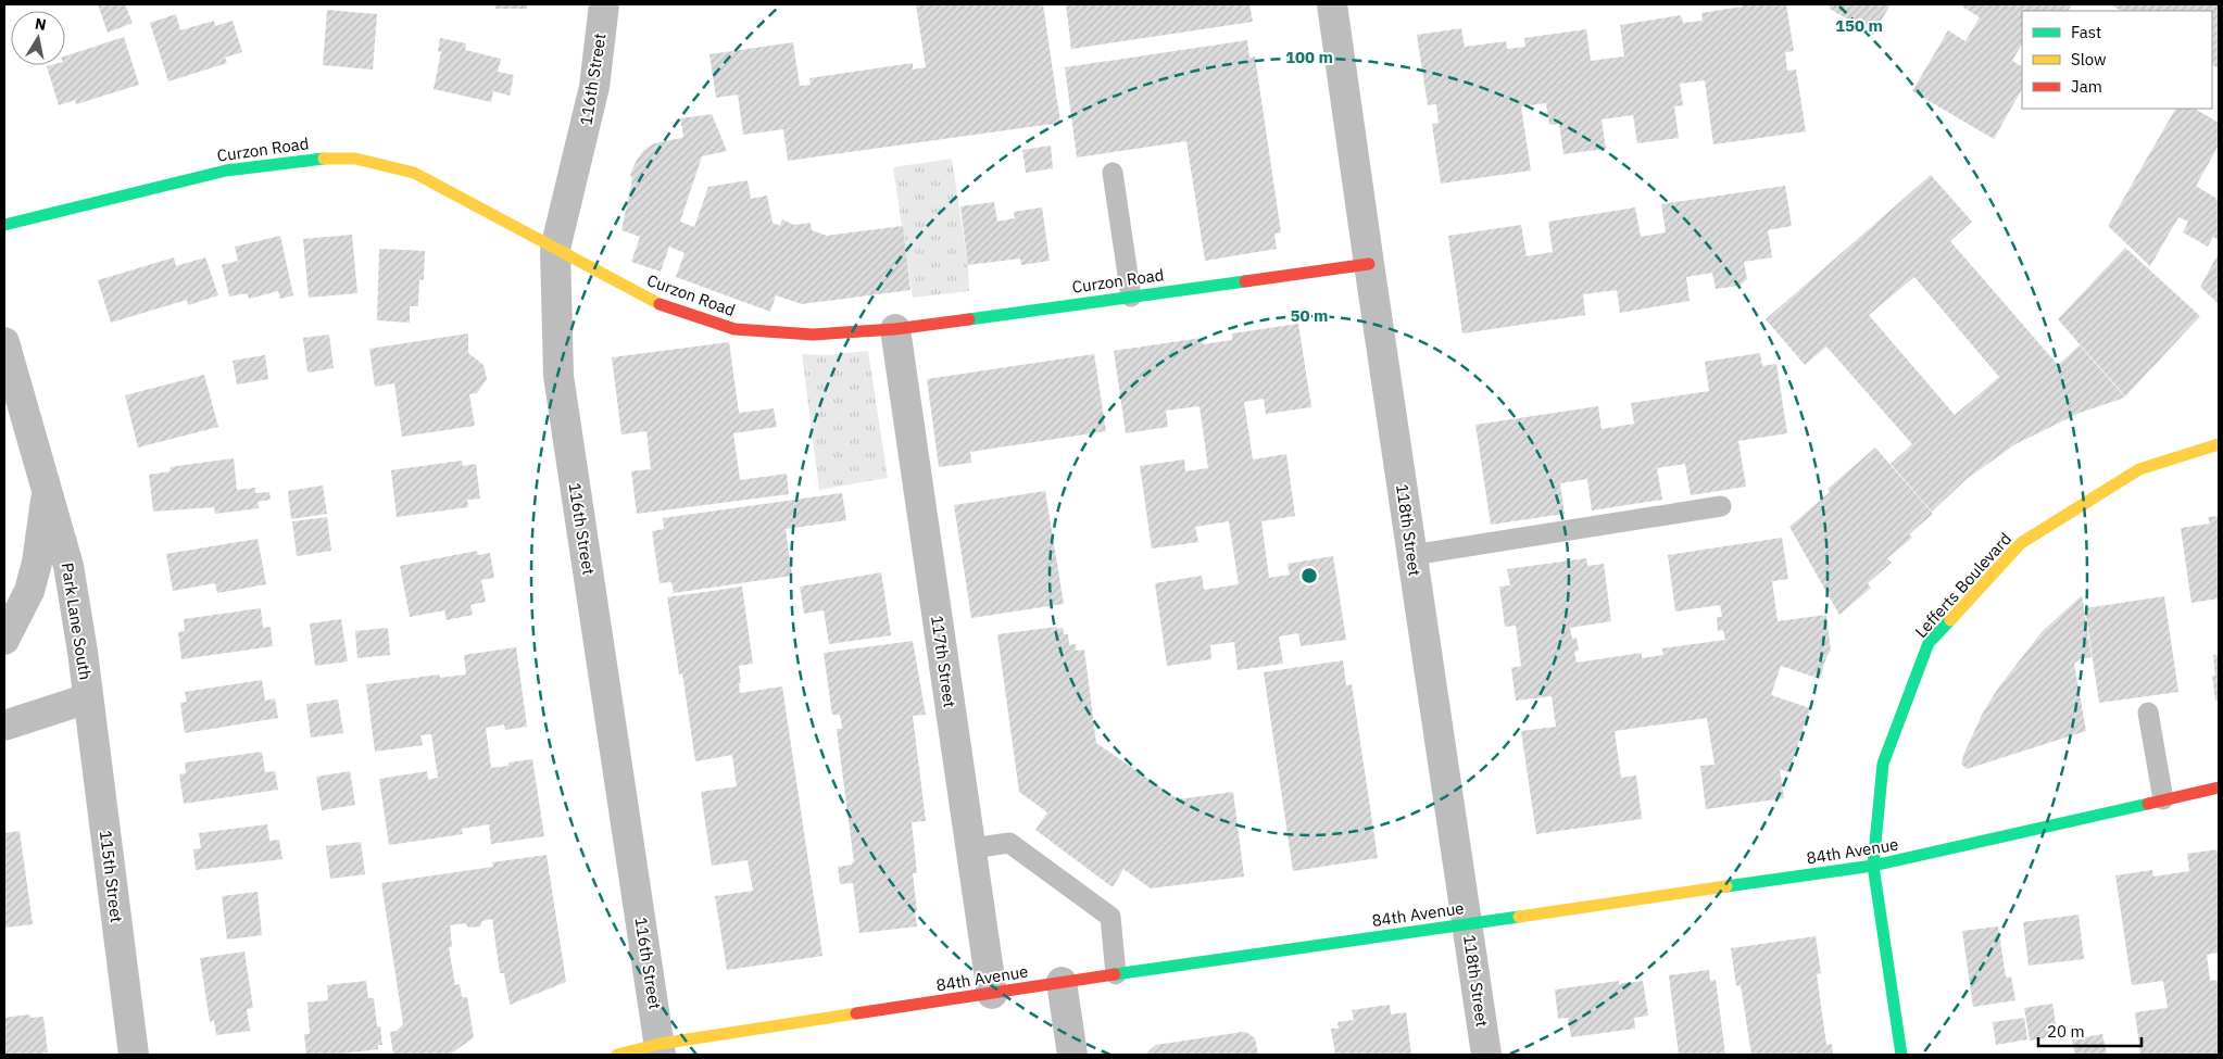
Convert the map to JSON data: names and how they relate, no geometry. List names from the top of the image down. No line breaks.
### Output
{"streets":{"street":["116th Street","Curzon Road","118th Street","Lefferts Boulevard","Park Lane South","117th Street","84th Avenue","115th Street"]},"crossings":[["116th Street","Curzon Road"],["116th Street","84th Avenue"],["Curzon Road","118th Street"],["Curzon Road","117th Street"],["118th Street","84th Avenue"],["Lefferts Boulevard","84th Avenue"],["Park Lane South","115th Street"],["117th Street","84th Avenue"]],"legend":["Fast","Slow","Jam"],"scale_bar":"20 m","north":"top","rings":["150 m","100 m","50 m"]}
